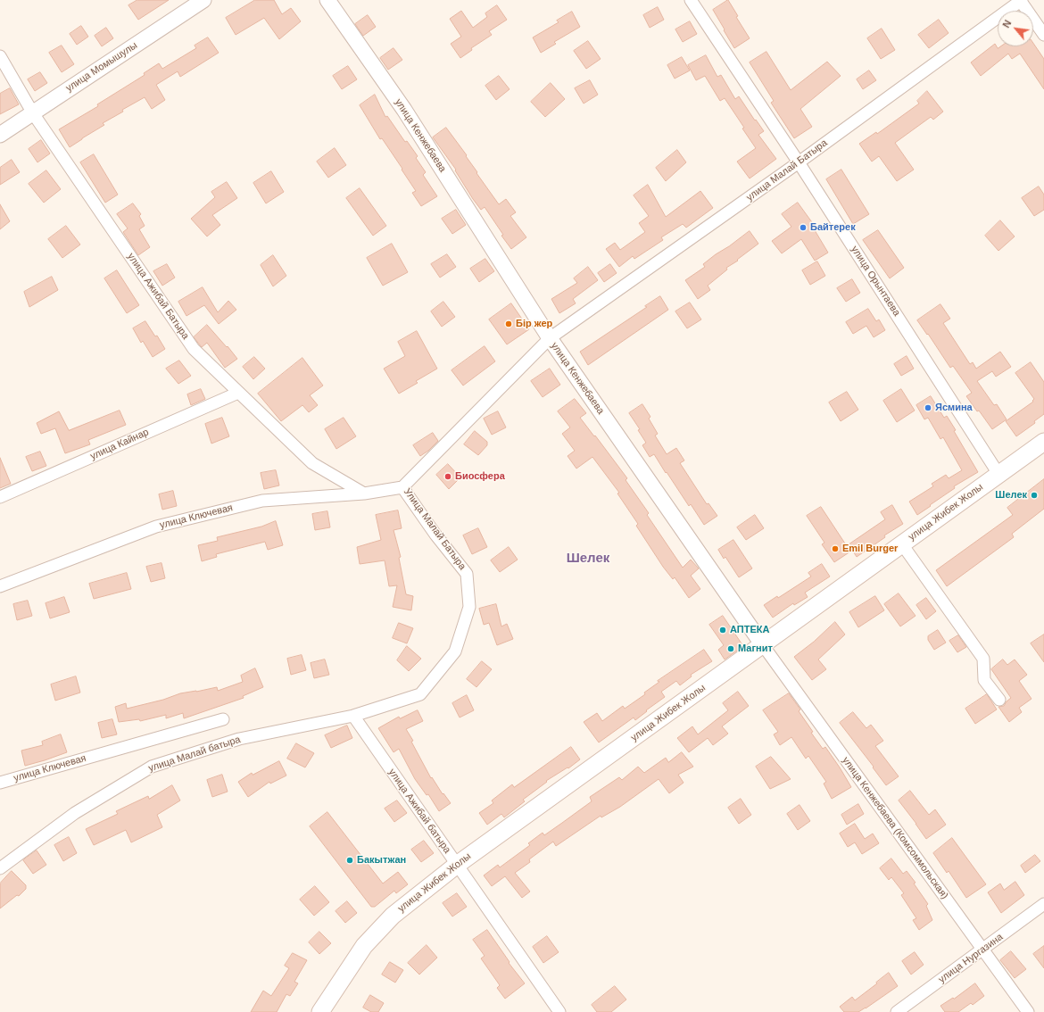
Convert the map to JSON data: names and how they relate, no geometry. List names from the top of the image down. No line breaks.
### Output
{"streets":{"main road":["улица Жибек Жолы"],"street":["улица Момышулы","улица Кенжебаева","улица Малай Батыра","улица Орынтаева","улица Ажибай Батыра","улица Кайнар","улица Ключевая","Улица Малай Батыра","улица Малай батыра","улица Ажибай батыра","улица Кенжебаева (Комсоммольская)","улица Нургазина"]},"crossings":[["улица Момышулы","улица Ажибай Батыра"],["улица Кенжебаева","улица Малай Батыра"],["улица Кенжебаева","улица Жибек Жолы"],["улица Кенжебаева","Улица Малай Батыра"],["улица Кенжебаева","улица Кенжебаева (Комсоммольская)"],["улица Малай Батыра","улица Орынтаева"],["улица Малай Батыра","Улица Малай Батыра"],["улица Орынтаева","улица Жибек Жолы"],["улица Ажибай Батыра","улица Кайнар"],["улица Ажибай Батыра","улица Ключевая"],["улица Жибек Жолы","улица Ажибай батыра"],["улица Жибек Жолы","улица Кенжебаева (Комсоммольская)"],["улица Ключевая","Улица Малай Батыра"],["Улица Малай Батыра","улица Малай батыра"],["Улица Малай Батыра","улица Ажибай батыра"],["улица Малай батыра","улица Ажибай батыра"],["улица Кенжебаева (Комсоммольская)","улица Нургазина"]],"districts":["Шелек"],"places":["Байтерек","Бір жер","Ясмина","Биосфера","Шелек","Emil Burger","АПТЕКА","Магнит","Бакытжан"],"north":"top left"}
